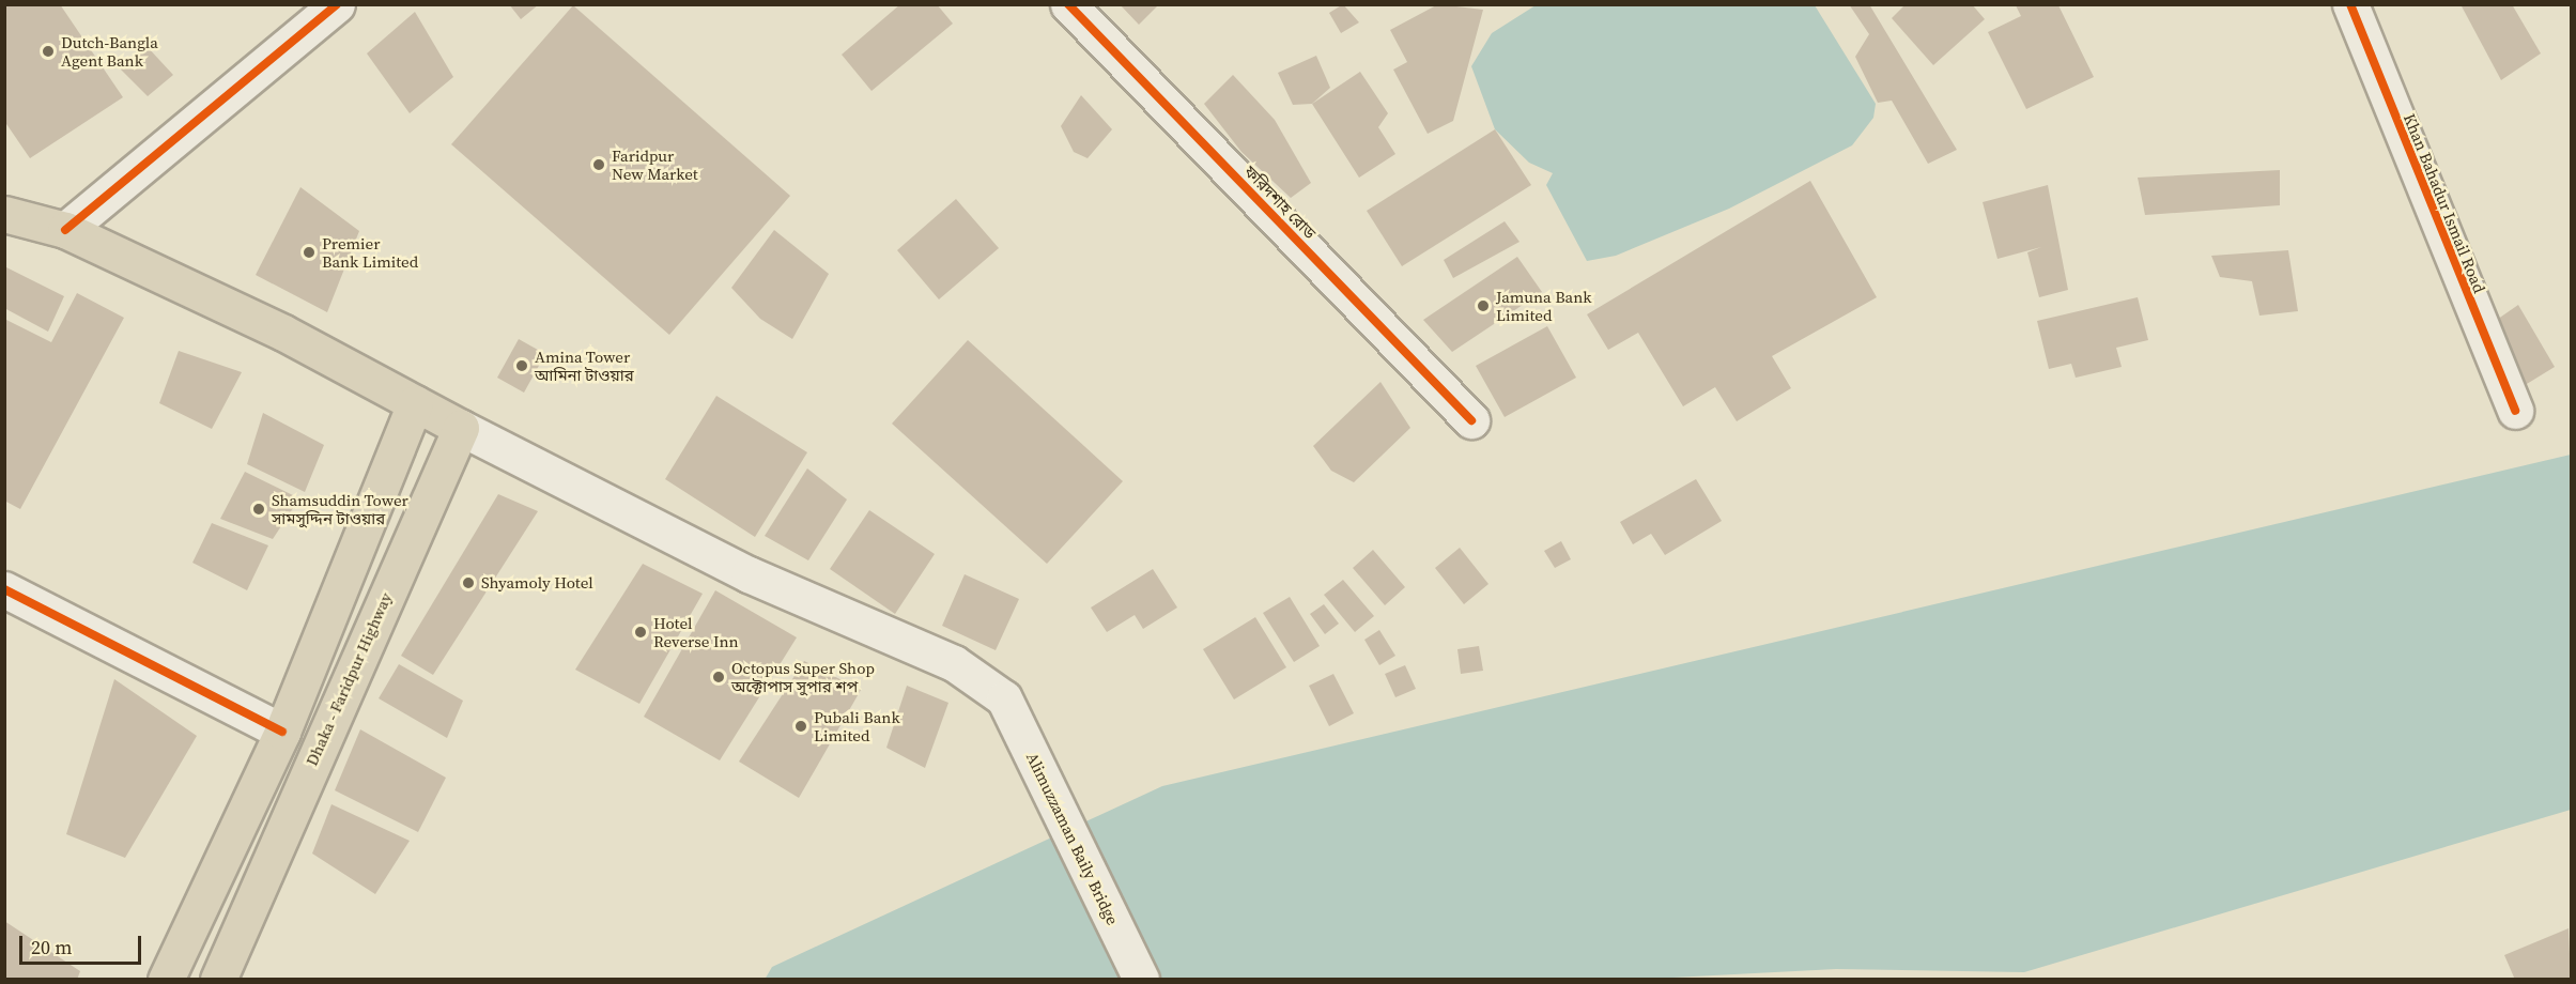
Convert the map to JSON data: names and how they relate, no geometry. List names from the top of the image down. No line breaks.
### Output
{"streets":{"highway":["Dhaka - Faridpur Highway"],"street":["ফরিদশাহ রোড","Khan Bahadur Ismail Road","Alimuzzaman Baily Bridge"]},"crossings":[["Dhaka - Faridpur Highway","Alimuzzaman Baily Bridge"]],"places":["Dutch-Bangla Agent Bank","Faridpur New Market","Premier Bank Limited","Jamuna Bank Limited","Amina Tower আমিনা টাওয়ার","Shamsuddin Tower সামসুদ্দিন টাওয়ার","Shyamoly Hotel","Hotel Reverse Inn","Octopus Super Shop অক্টোপাস সুপার শপ","Pubali Bank Limited"],"scale_bar":"20 m"}
